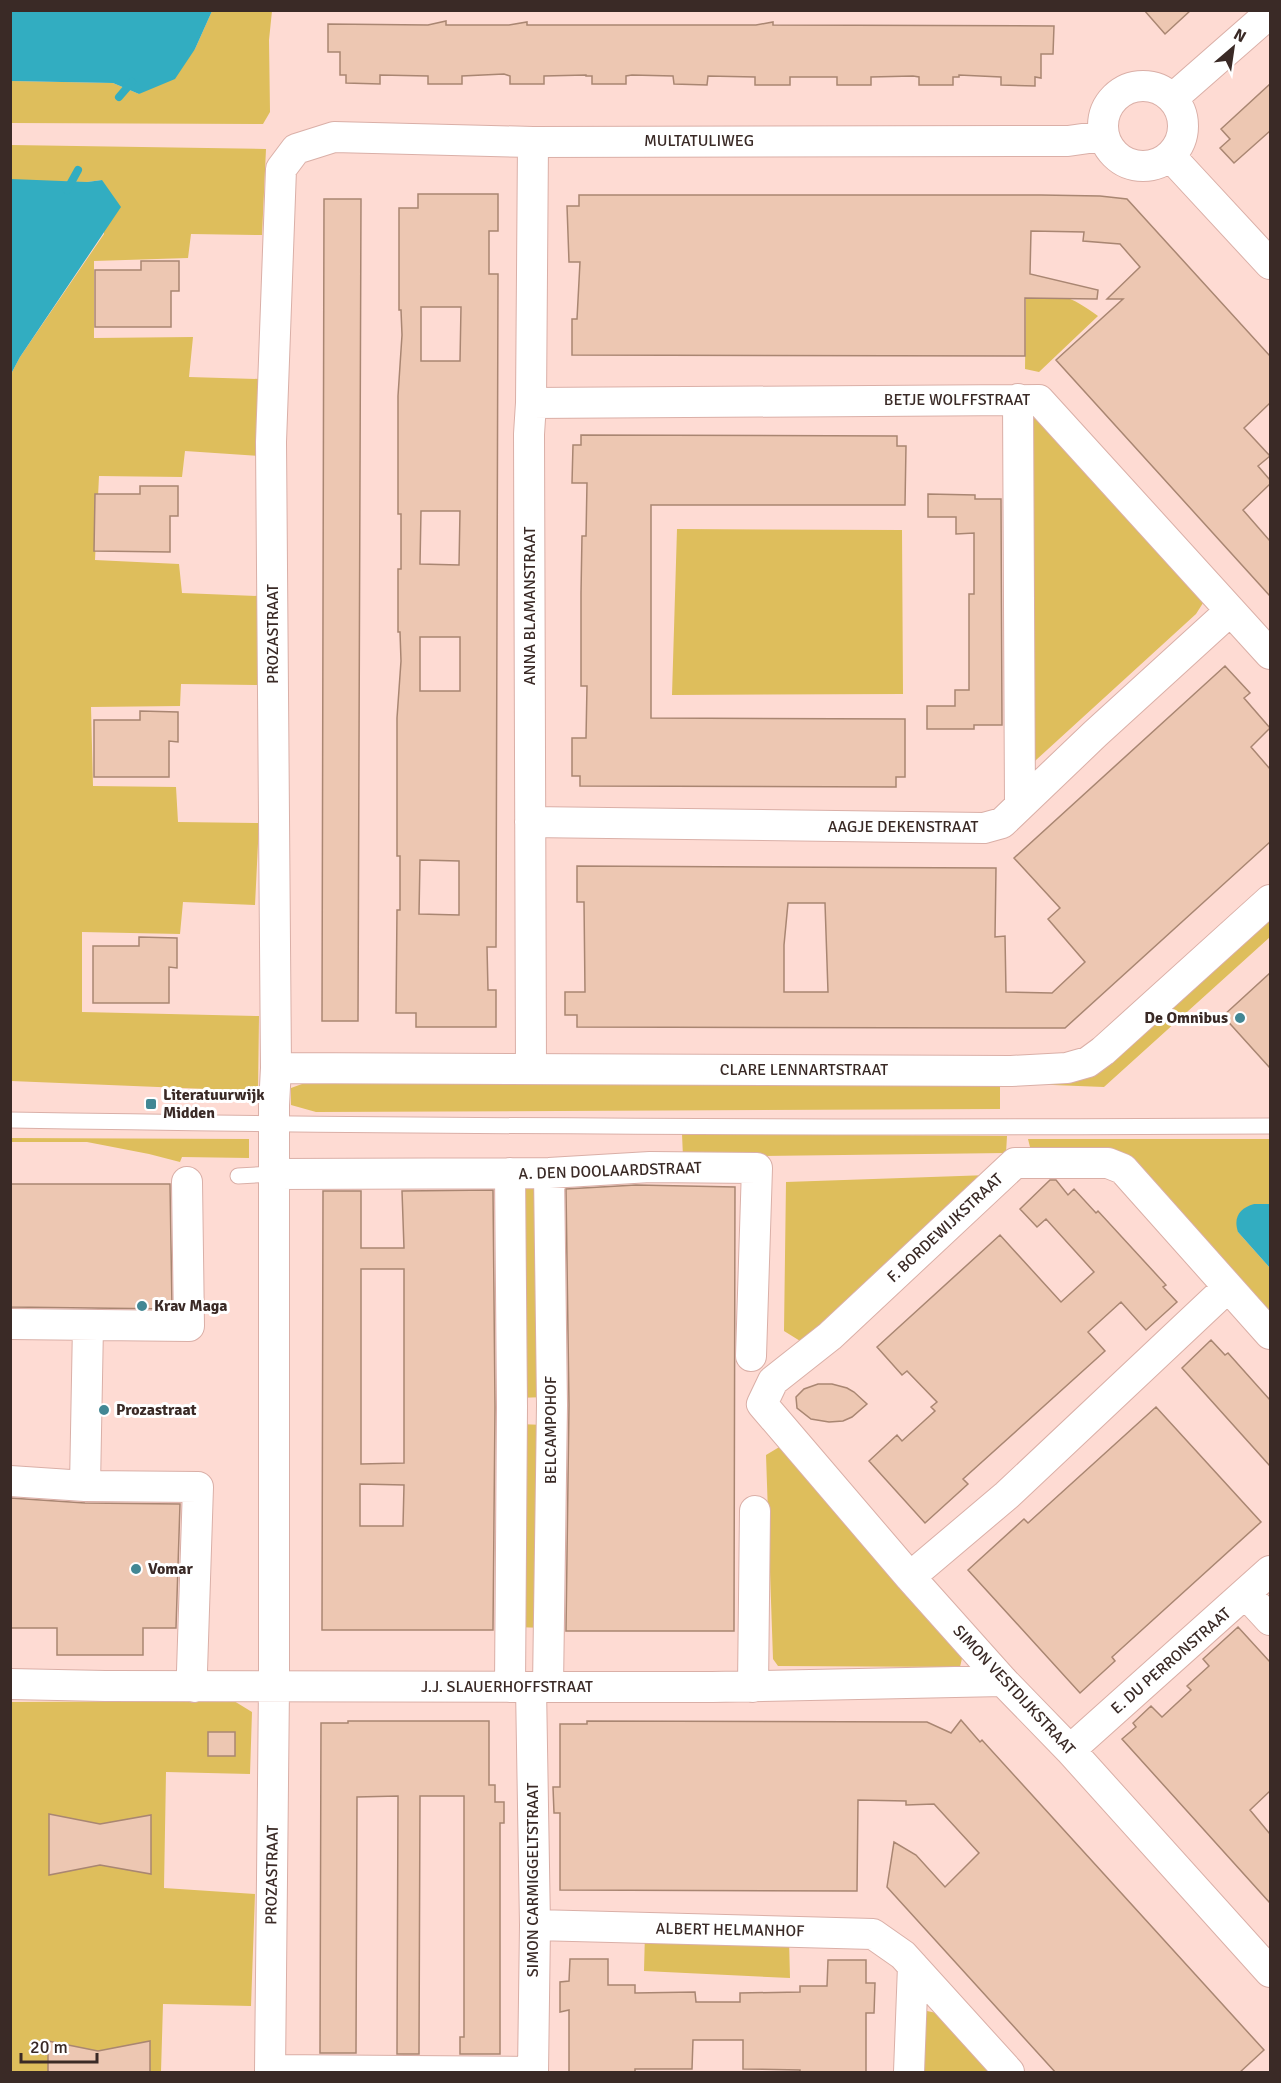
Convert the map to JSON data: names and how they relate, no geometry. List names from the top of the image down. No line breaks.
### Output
{"streets":{"street":["MULTATULIWEG","BETJE WOLFFSTRAAT","ANNA BLAMANSTRAAT","PROZASTRAAT","AAGJE DEKENSTRAAT","CLARE LENNARTSTRAAT","A. DEN DOOLAARDSTRAAT","F. BORDEWIJKSTRAAT","BELCAMPOHOF","E. DU PERRONSTRAAT","J.J. SLAUERHOFFSTRAAT","SIMON VESTDIJKSTRAAT","SIMON CARMIGGELTSTRAAT","ALBERT HELMANHOF"]},"crossings":[["MULTATULIWEG","ANNA BLAMANSTRAAT"],["MULTATULIWEG","PROZASTRAAT"],["BETJE WOLFFSTRAAT","ANNA BLAMANSTRAAT"],["BETJE WOLFFSTRAAT","AAGJE DEKENSTRAAT"],["ANNA BLAMANSTRAAT","AAGJE DEKENSTRAAT"],["ANNA BLAMANSTRAAT","CLARE LENNARTSTRAAT"],["PROZASTRAAT","CLARE LENNARTSTRAAT"],["PROZASTRAAT","A. DEN DOOLAARDSTRAAT"],["PROZASTRAAT","J.J. SLAUERHOFFSTRAAT"],["A. DEN DOOLAARDSTRAAT","BELCAMPOHOF"],["F. BORDEWIJKSTRAAT","SIMON VESTDIJKSTRAAT"],["BELCAMPOHOF","J.J. SLAUERHOFFSTRAAT"],["BELCAMPOHOF","SIMON CARMIGGELTSTRAAT"],["E. DU PERRONSTRAAT","SIMON VESTDIJKSTRAAT"],["J.J. SLAUERHOFFSTRAAT","SIMON VESTDIJKSTRAAT"],["J.J. SLAUERHOFFSTRAAT","SIMON CARMIGGELTSTRAAT"],["SIMON CARMIGGELTSTRAAT","ALBERT HELMANHOF"]],"places":{"other":["De Omnibus","Krav Maga","Prozastraat","Vomar"],"transit":["Literatuurwijk Midden"]},"scale_bar":"20 m","north":"top right"}
